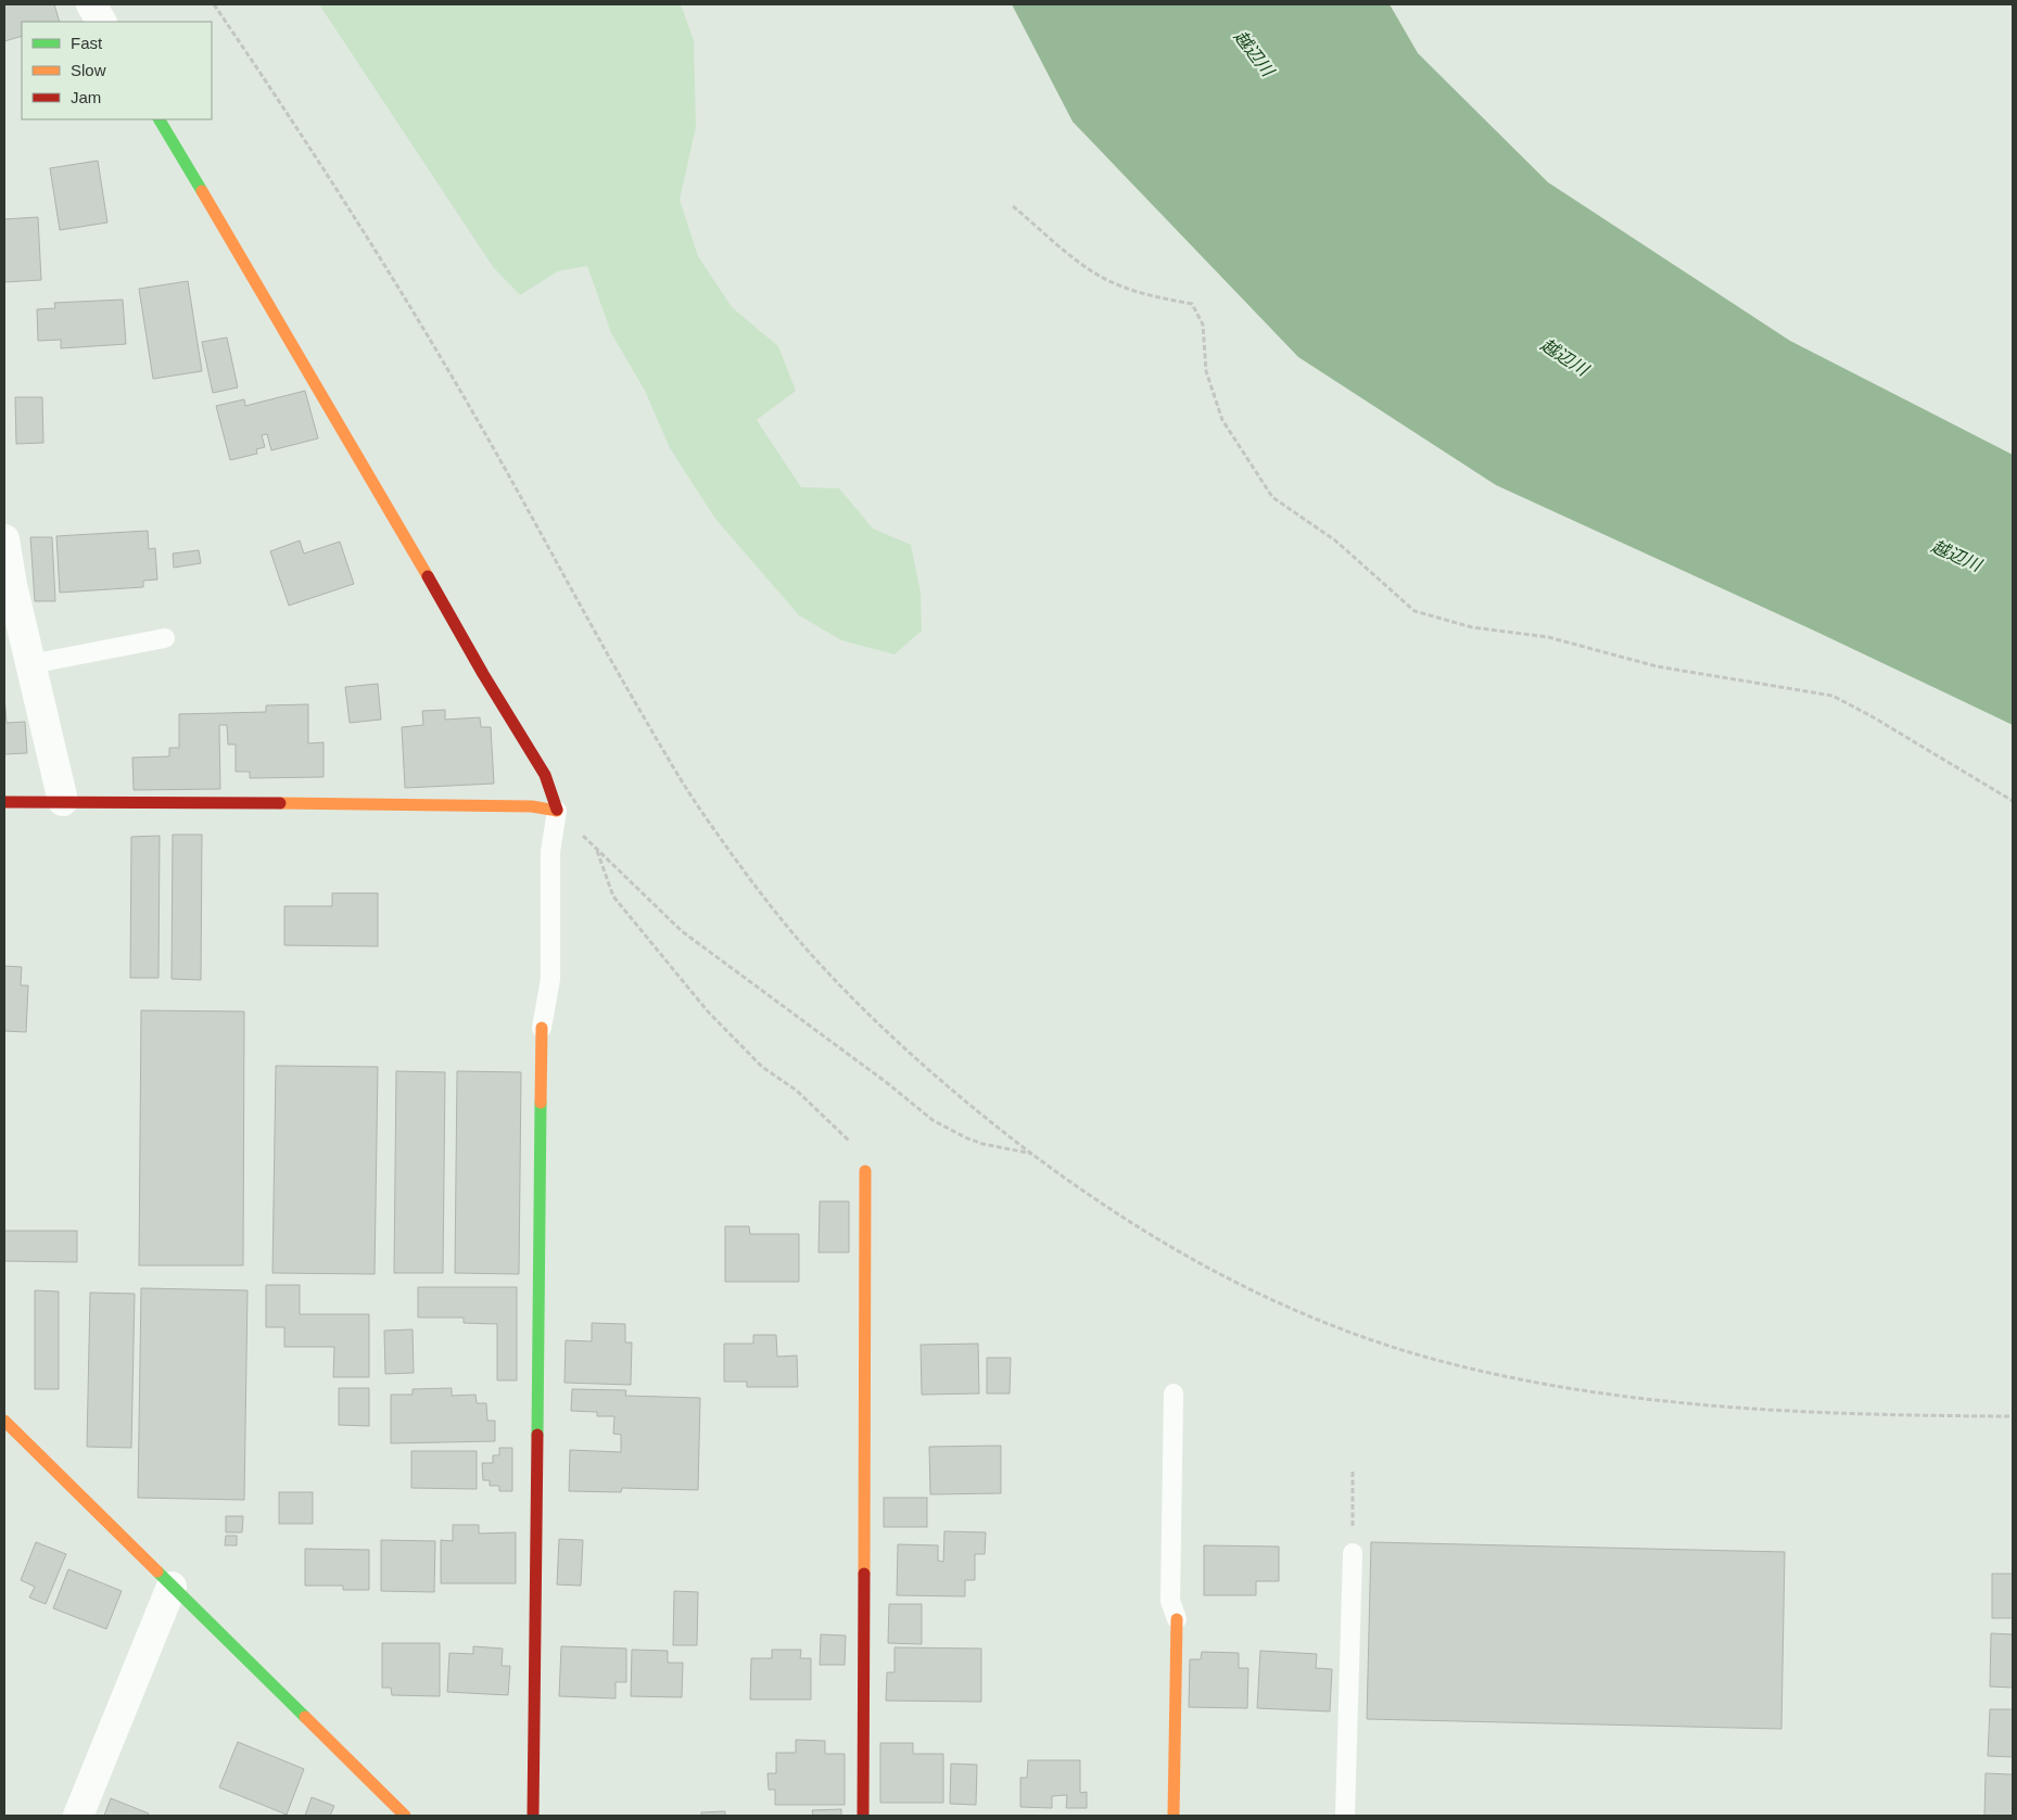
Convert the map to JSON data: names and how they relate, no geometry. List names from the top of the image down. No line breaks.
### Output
{"water":["越辺川"],"legend":["Fast","Slow","Jam"]}
